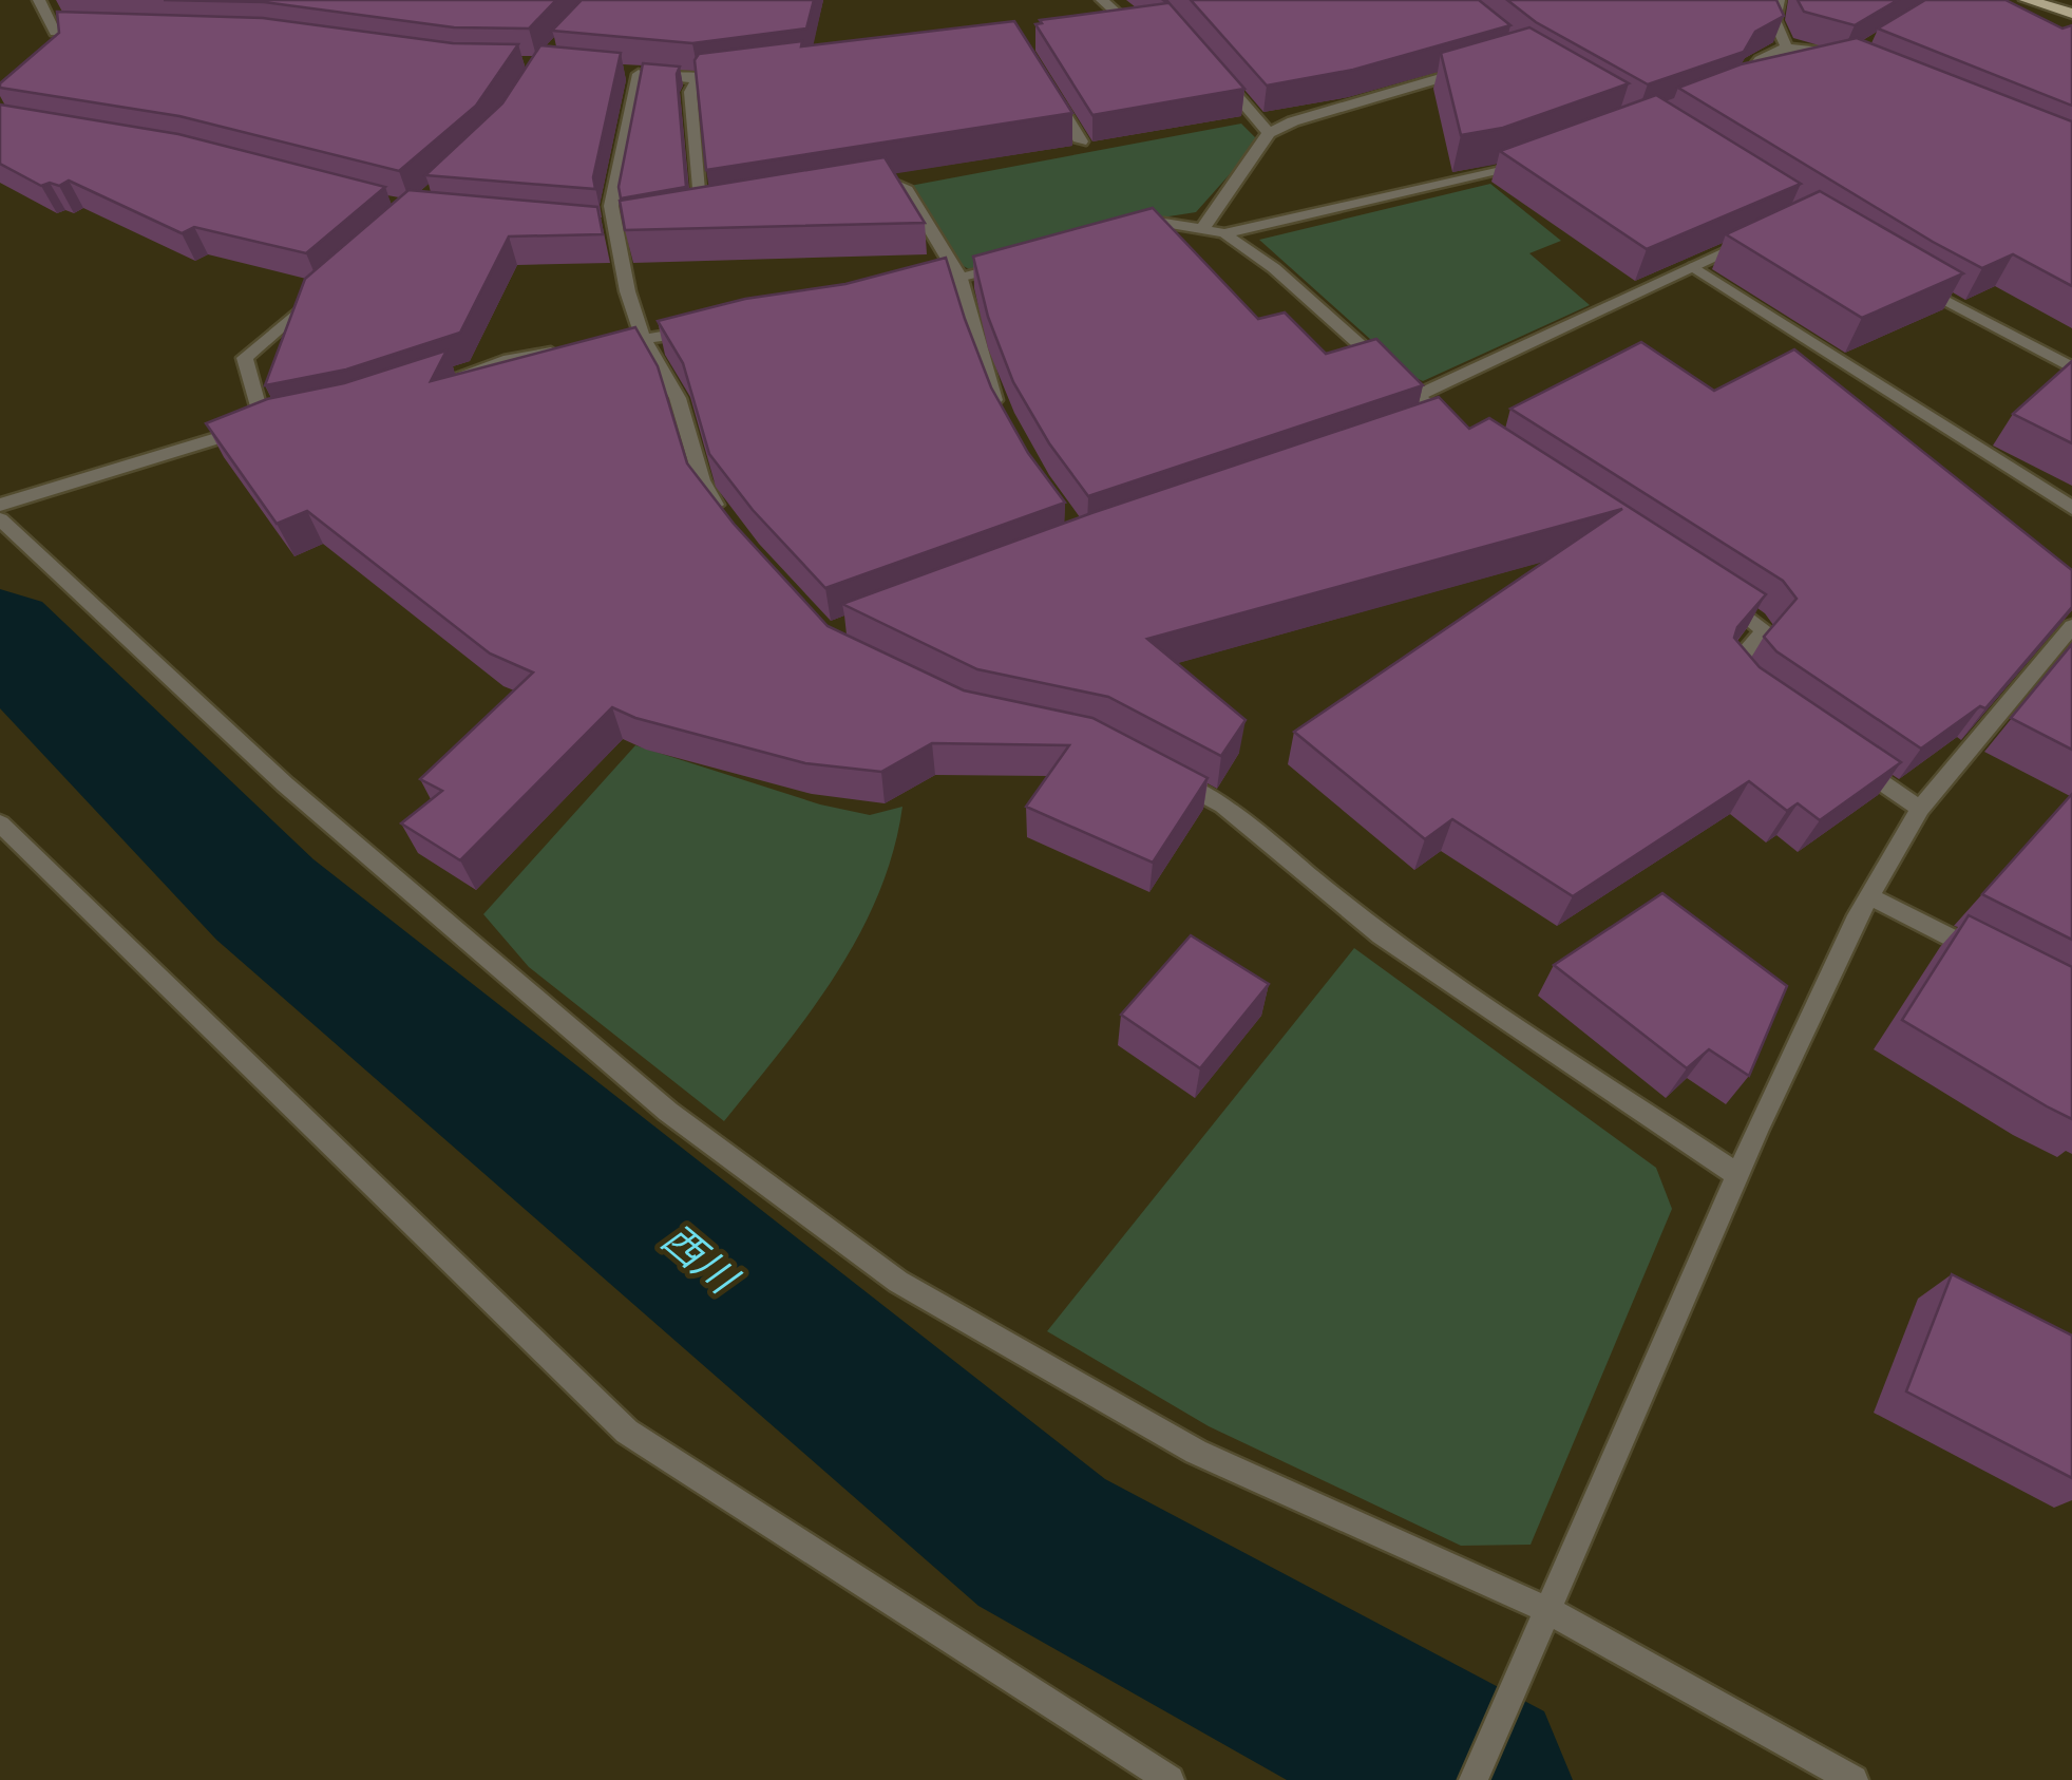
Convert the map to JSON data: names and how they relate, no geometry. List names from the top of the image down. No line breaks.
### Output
{"water":["西川"]}
